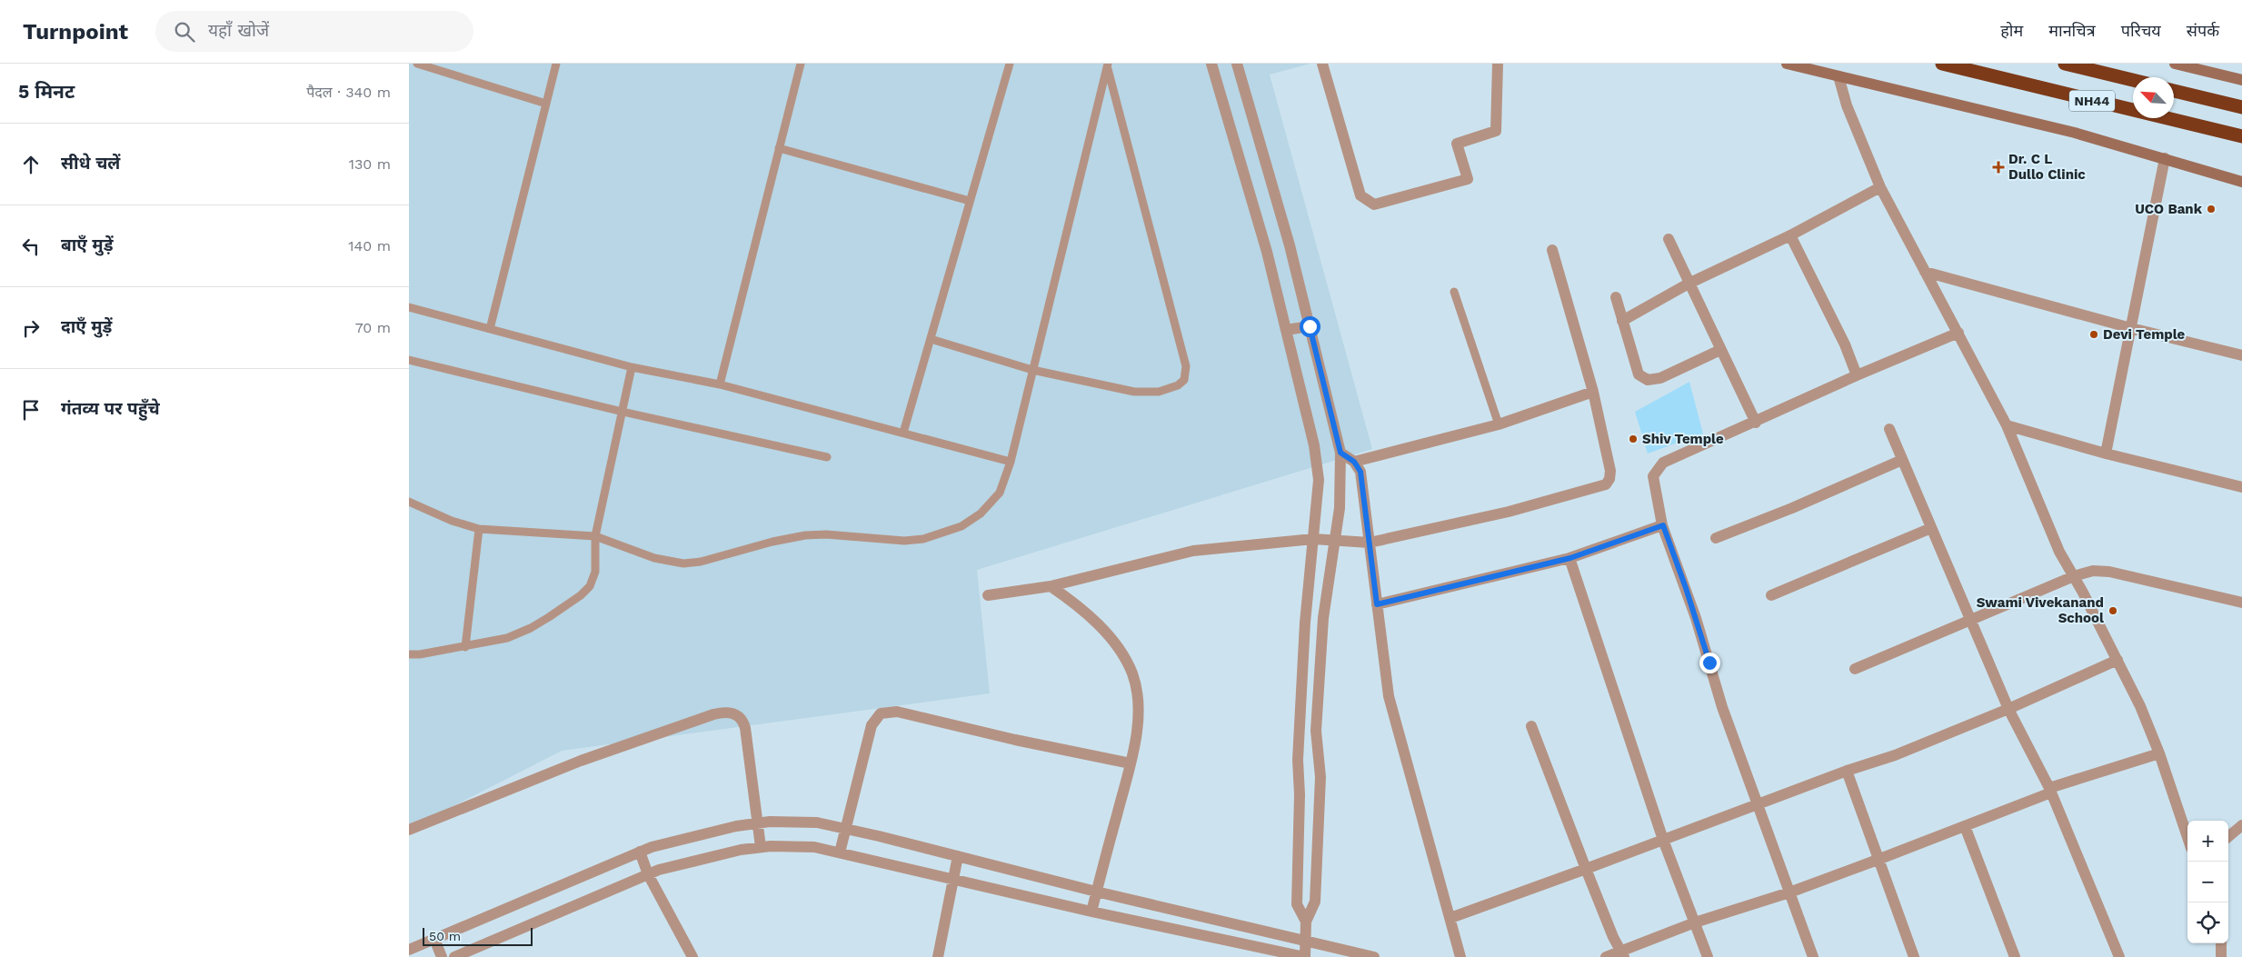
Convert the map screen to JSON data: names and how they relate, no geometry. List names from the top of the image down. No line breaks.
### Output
{"streets":{"highway":["NH44"]},"places":{"health":["Dr. C L Dullo Clinic"],"other":["UCO Bank","Devi Temple","Shiv Temple","Swami Vivekanand School"]},"scale_bar":"50 m","north":"top left","page":{"header":"Turnpoint","search":"यहाँ खोजें","nav":["होम","मानचित्र","परिचय","संपर्क"],"heading":["5 मिनट","पैदल · 340 m"],"list":[["सीधे चलें","130 m"],["बाएँ मुड़ें","140 m"],["दाएँ मुड़ें","70 m"],"गंतव्य पर पहुँचे"],"map_buttons":["+","−"],"scale":"50 m"}}
